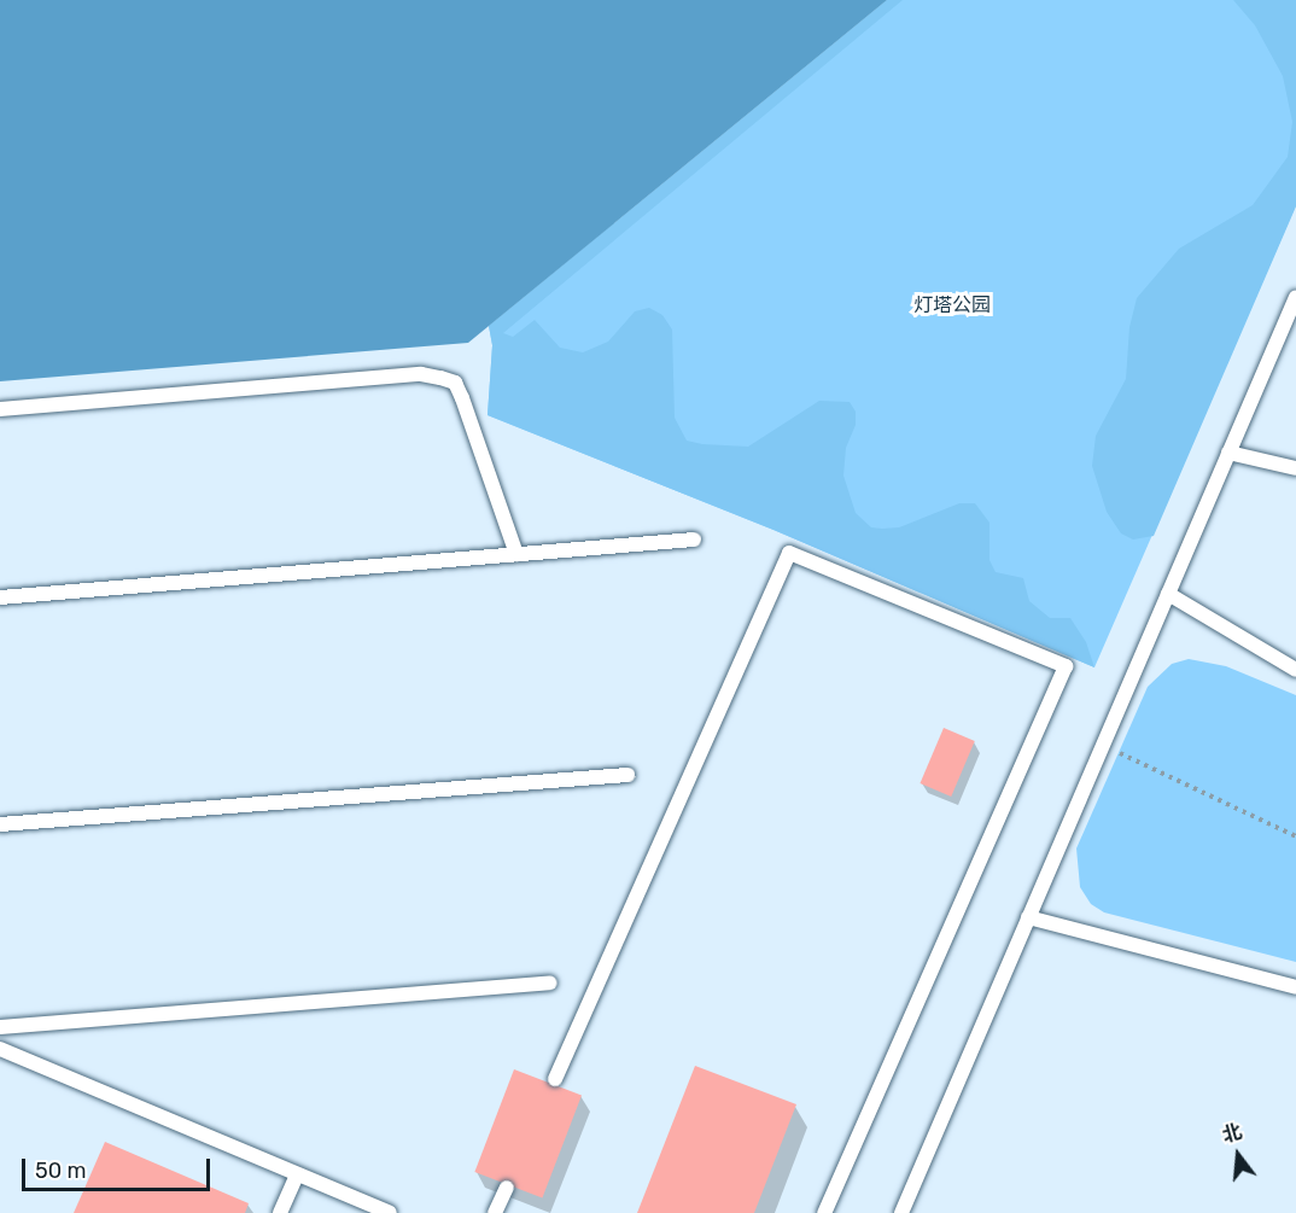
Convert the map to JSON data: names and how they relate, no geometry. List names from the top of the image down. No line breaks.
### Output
{"parks":["灯塔公园"],"scale_bar":"50 m","north":"top"}
